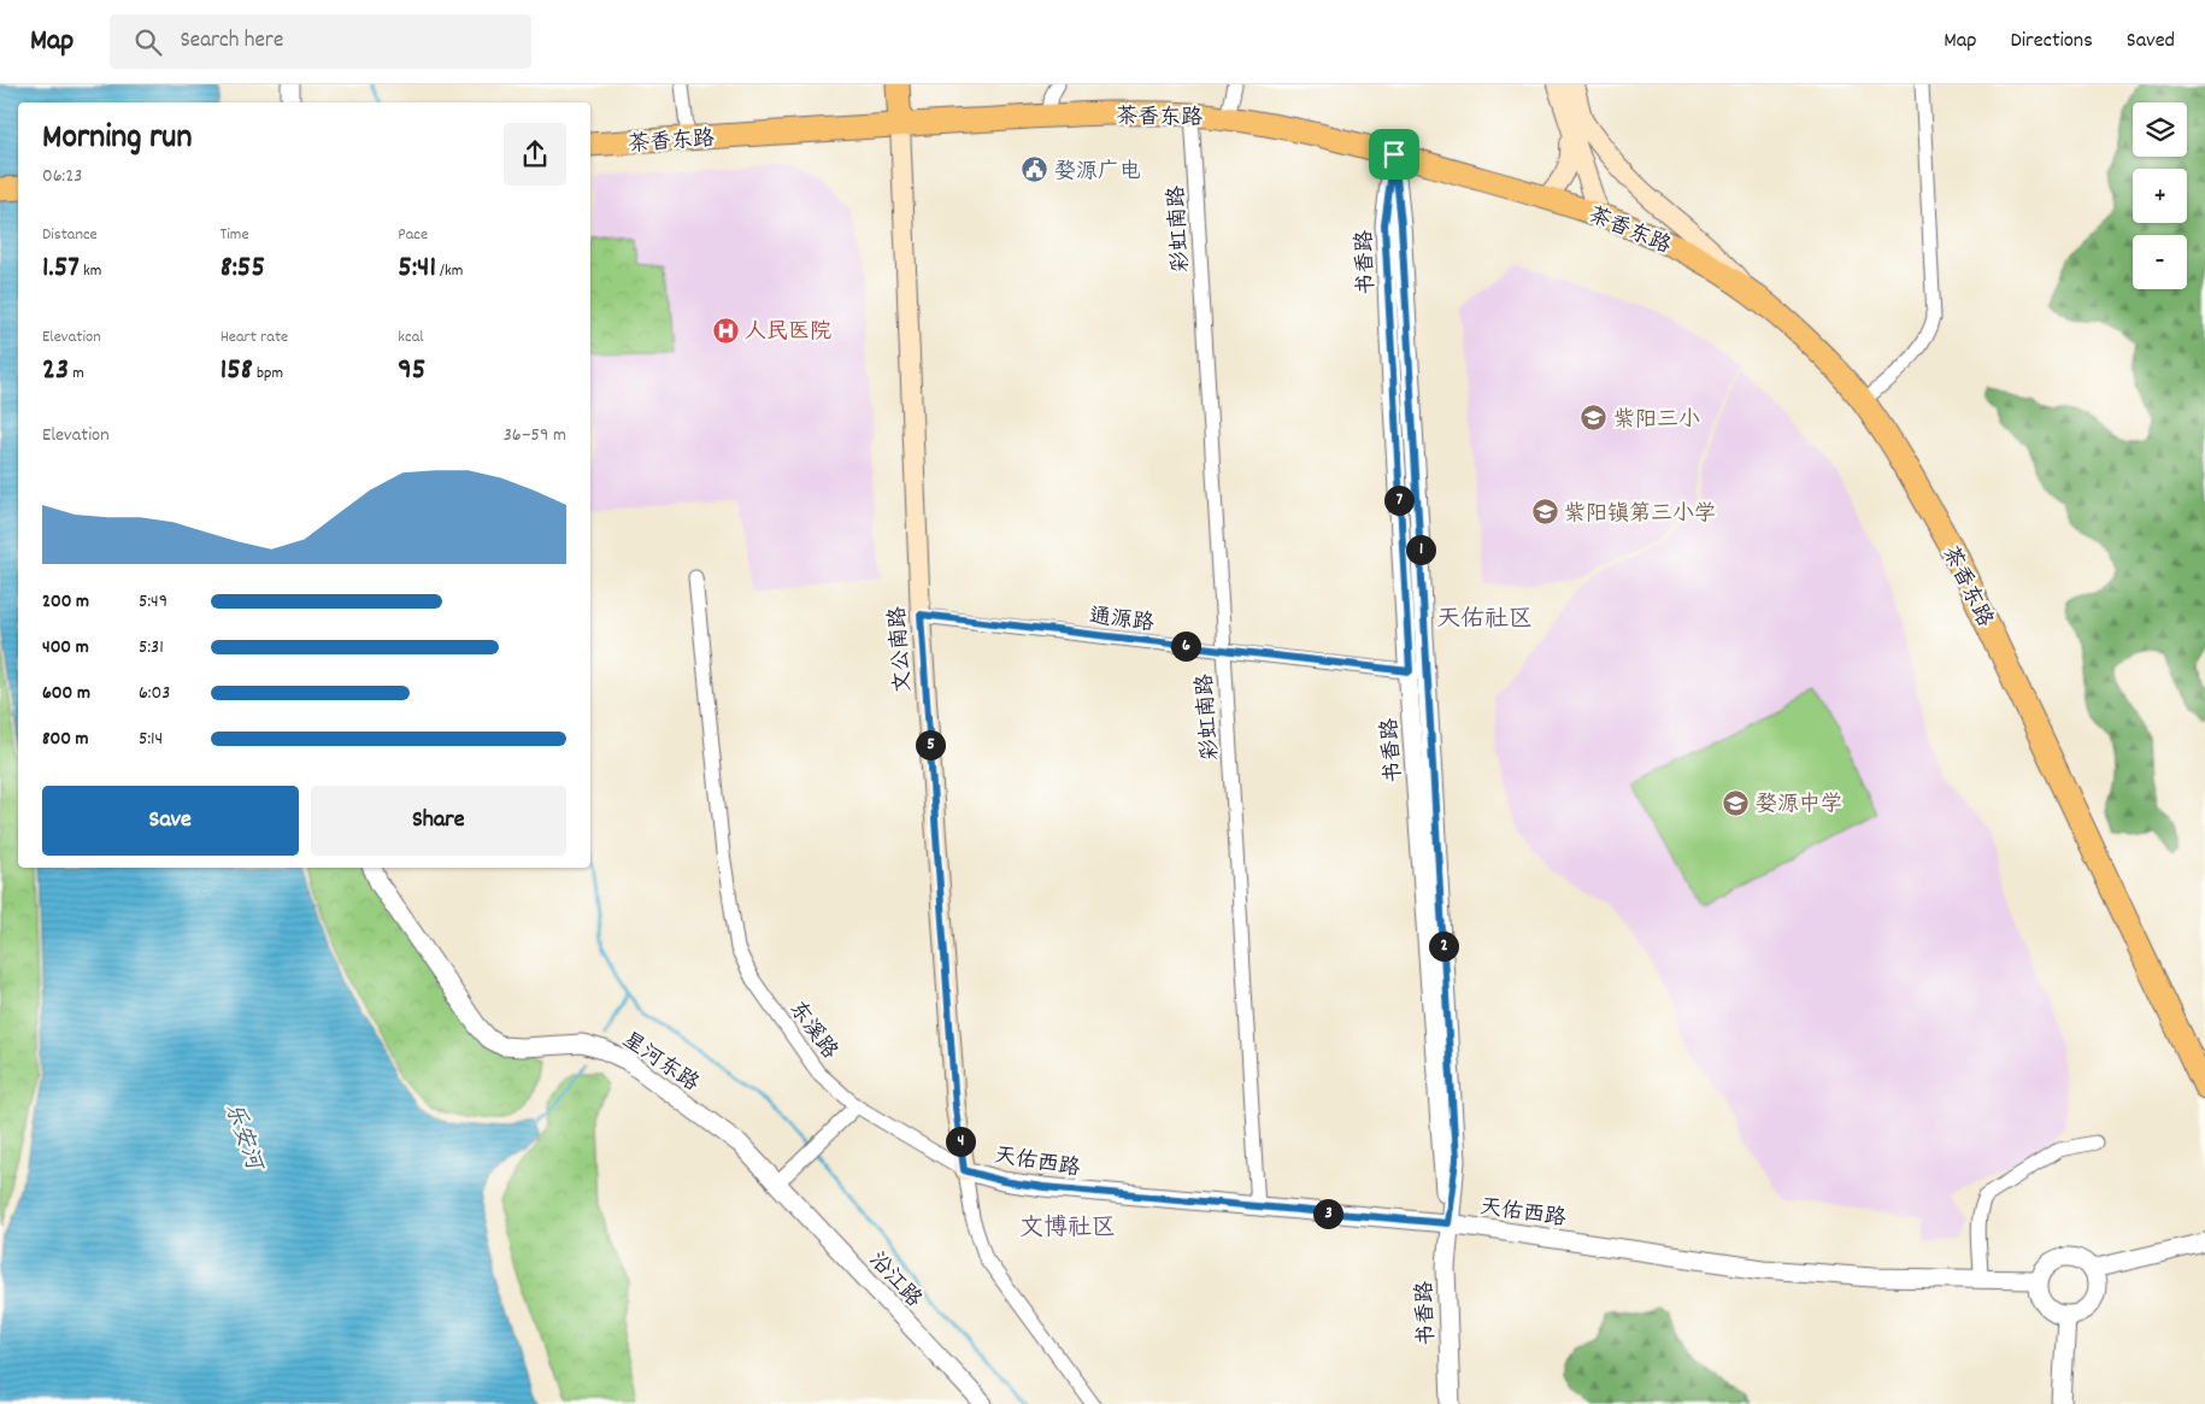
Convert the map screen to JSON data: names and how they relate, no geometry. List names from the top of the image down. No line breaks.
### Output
{"streets":{"main road":["茶香东路","文公南路"],"street":["彩虹南路","书香路","通源路","东溪路","星河东路","天佑西路","沿江路"]},"crossings":[["茶香东路","彩虹南路"],["茶香东路","书香路"],["茶香东路","文公南路"],["彩虹南路","通源路"],["彩虹南路","天佑西路"],["书香路","通源路"],["书香路","天佑西路"],["通源路","文公南路"],["文公南路","东溪路"],["文公南路","天佑西路"],["东溪路","天佑西路"],["星河东路","沿江路"]],"districts":["天佑社区","文博社区"],"water":["乐安河"],"places":{"public building":["婺源广电"],"hospital":["人民医院"],"school or university":["紫阳三小","紫阳镇第三小学","婺源中学"]},"page":{"header":"Map","search":"Search here","nav":["Map","Directions","Saved"],"map_buttons":["+","−"],"heading":["Morning run","06:23"],"stats":[["Distance","1.57 km"],["Time","8:55"],["Pace","5:41 /km"],["Elevation","23 m"],["Heart rate","158 bpm"],["kcal","95"]],"chart":["Elevation","36–59 m"],"pins":["7","1","6","5","2","4","3"],"list":[{"name":"200 m","note":"5:49"},{"name":"400 m","note":"5:31"},{"name":"600 m","note":"6:03"},{"name":"800 m","note":"5:14"}],"buttons":["Save","Share"]}}
